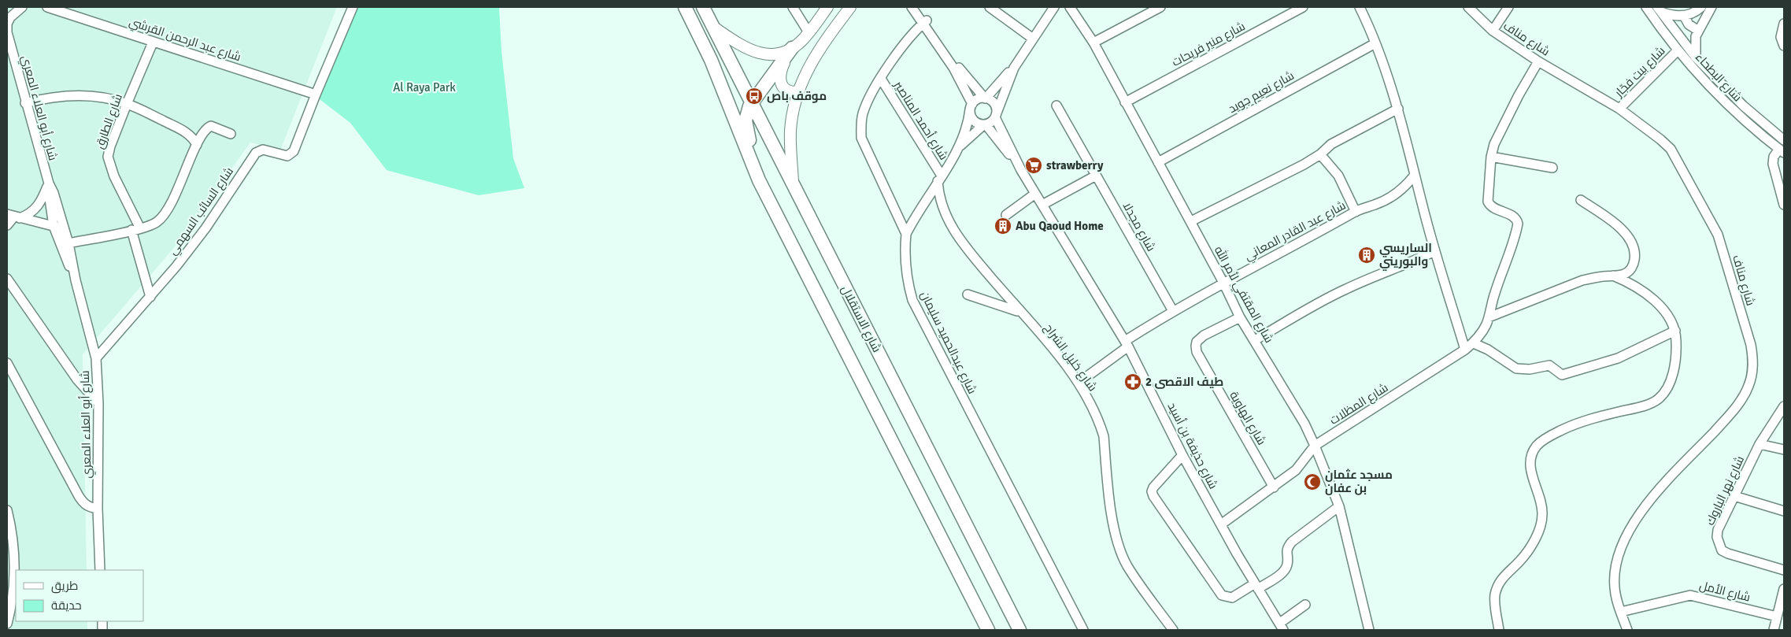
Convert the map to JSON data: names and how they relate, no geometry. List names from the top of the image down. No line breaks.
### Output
{"streets":{"highway":["شارع الاستقلال"],"street":["شارع مناف","شارع عبد الرحمن القرشي","شارع منير فريحات","شارع بيت فجّار","شارع البطحاء","شارع نعيم جويد","شارع أبو العلاء المعري","شارع أحمد المناصير","شارع الطارق","شارع السائب السهمي","شارع مجدلا","شارع عبد القادر المعاني","شارع المقتفي لأمر الله","شارع عبدالحميد سليمان","شارع خليل الشراح","شارع المظلات","شارع الهاوية","شارع حذيفة بن أسيد","شارع نهر الباروك","شارع الأمل"]},"crossings":[["شارع مناف","شارع بيت فجّار"],["شارع مناف","شارع الأمل"],["شارع عبد الرحمن القرشي","شارع الطارق"],["شارع عبد الرحمن القرشي","شارع السائب السهمي"],["شارع منير فريحات","شارع المقتفي لأمر الله"],["شارع بيت فجّار","شارع البطحاء"],["شارع نعيم جويد","شارع المقتفي لأمر الله"],["شارع أبو العلاء المعري","شارع السائب السهمي"],["شارع أحمد المناصير","شارع عبدالحميد سليمان"],["شارع أحمد المناصير","شارع خليل الشراح"],["شارع الطارق","شارع السائب السهمي"],["شارع مجدلا","شارع عبد القادر المعاني"],["شارع عبد القادر المعاني","شارع المقتفي لأمر الله"],["شارع المقتفي لأمر الله","شارع المظلات"],["شارع المقتفي لأمر الله","شارع الهاوية"],["شارع المظلات","شارع الهاوية"],["شارع المظلات","شارع حذيفة بن أسيد"]],"parks":["Al Raya Park"],"places":{"bus stop":["موقف باص"],"supermarket":["strawberry"],"building":["Abu Qaoud Home","الساريسي والبوريني"],"pharmacy":["طيف الاقصى 2"],"mosque":["مسجد عثمان بن عفان"]},"legend":["طريق","حديقة"]}
